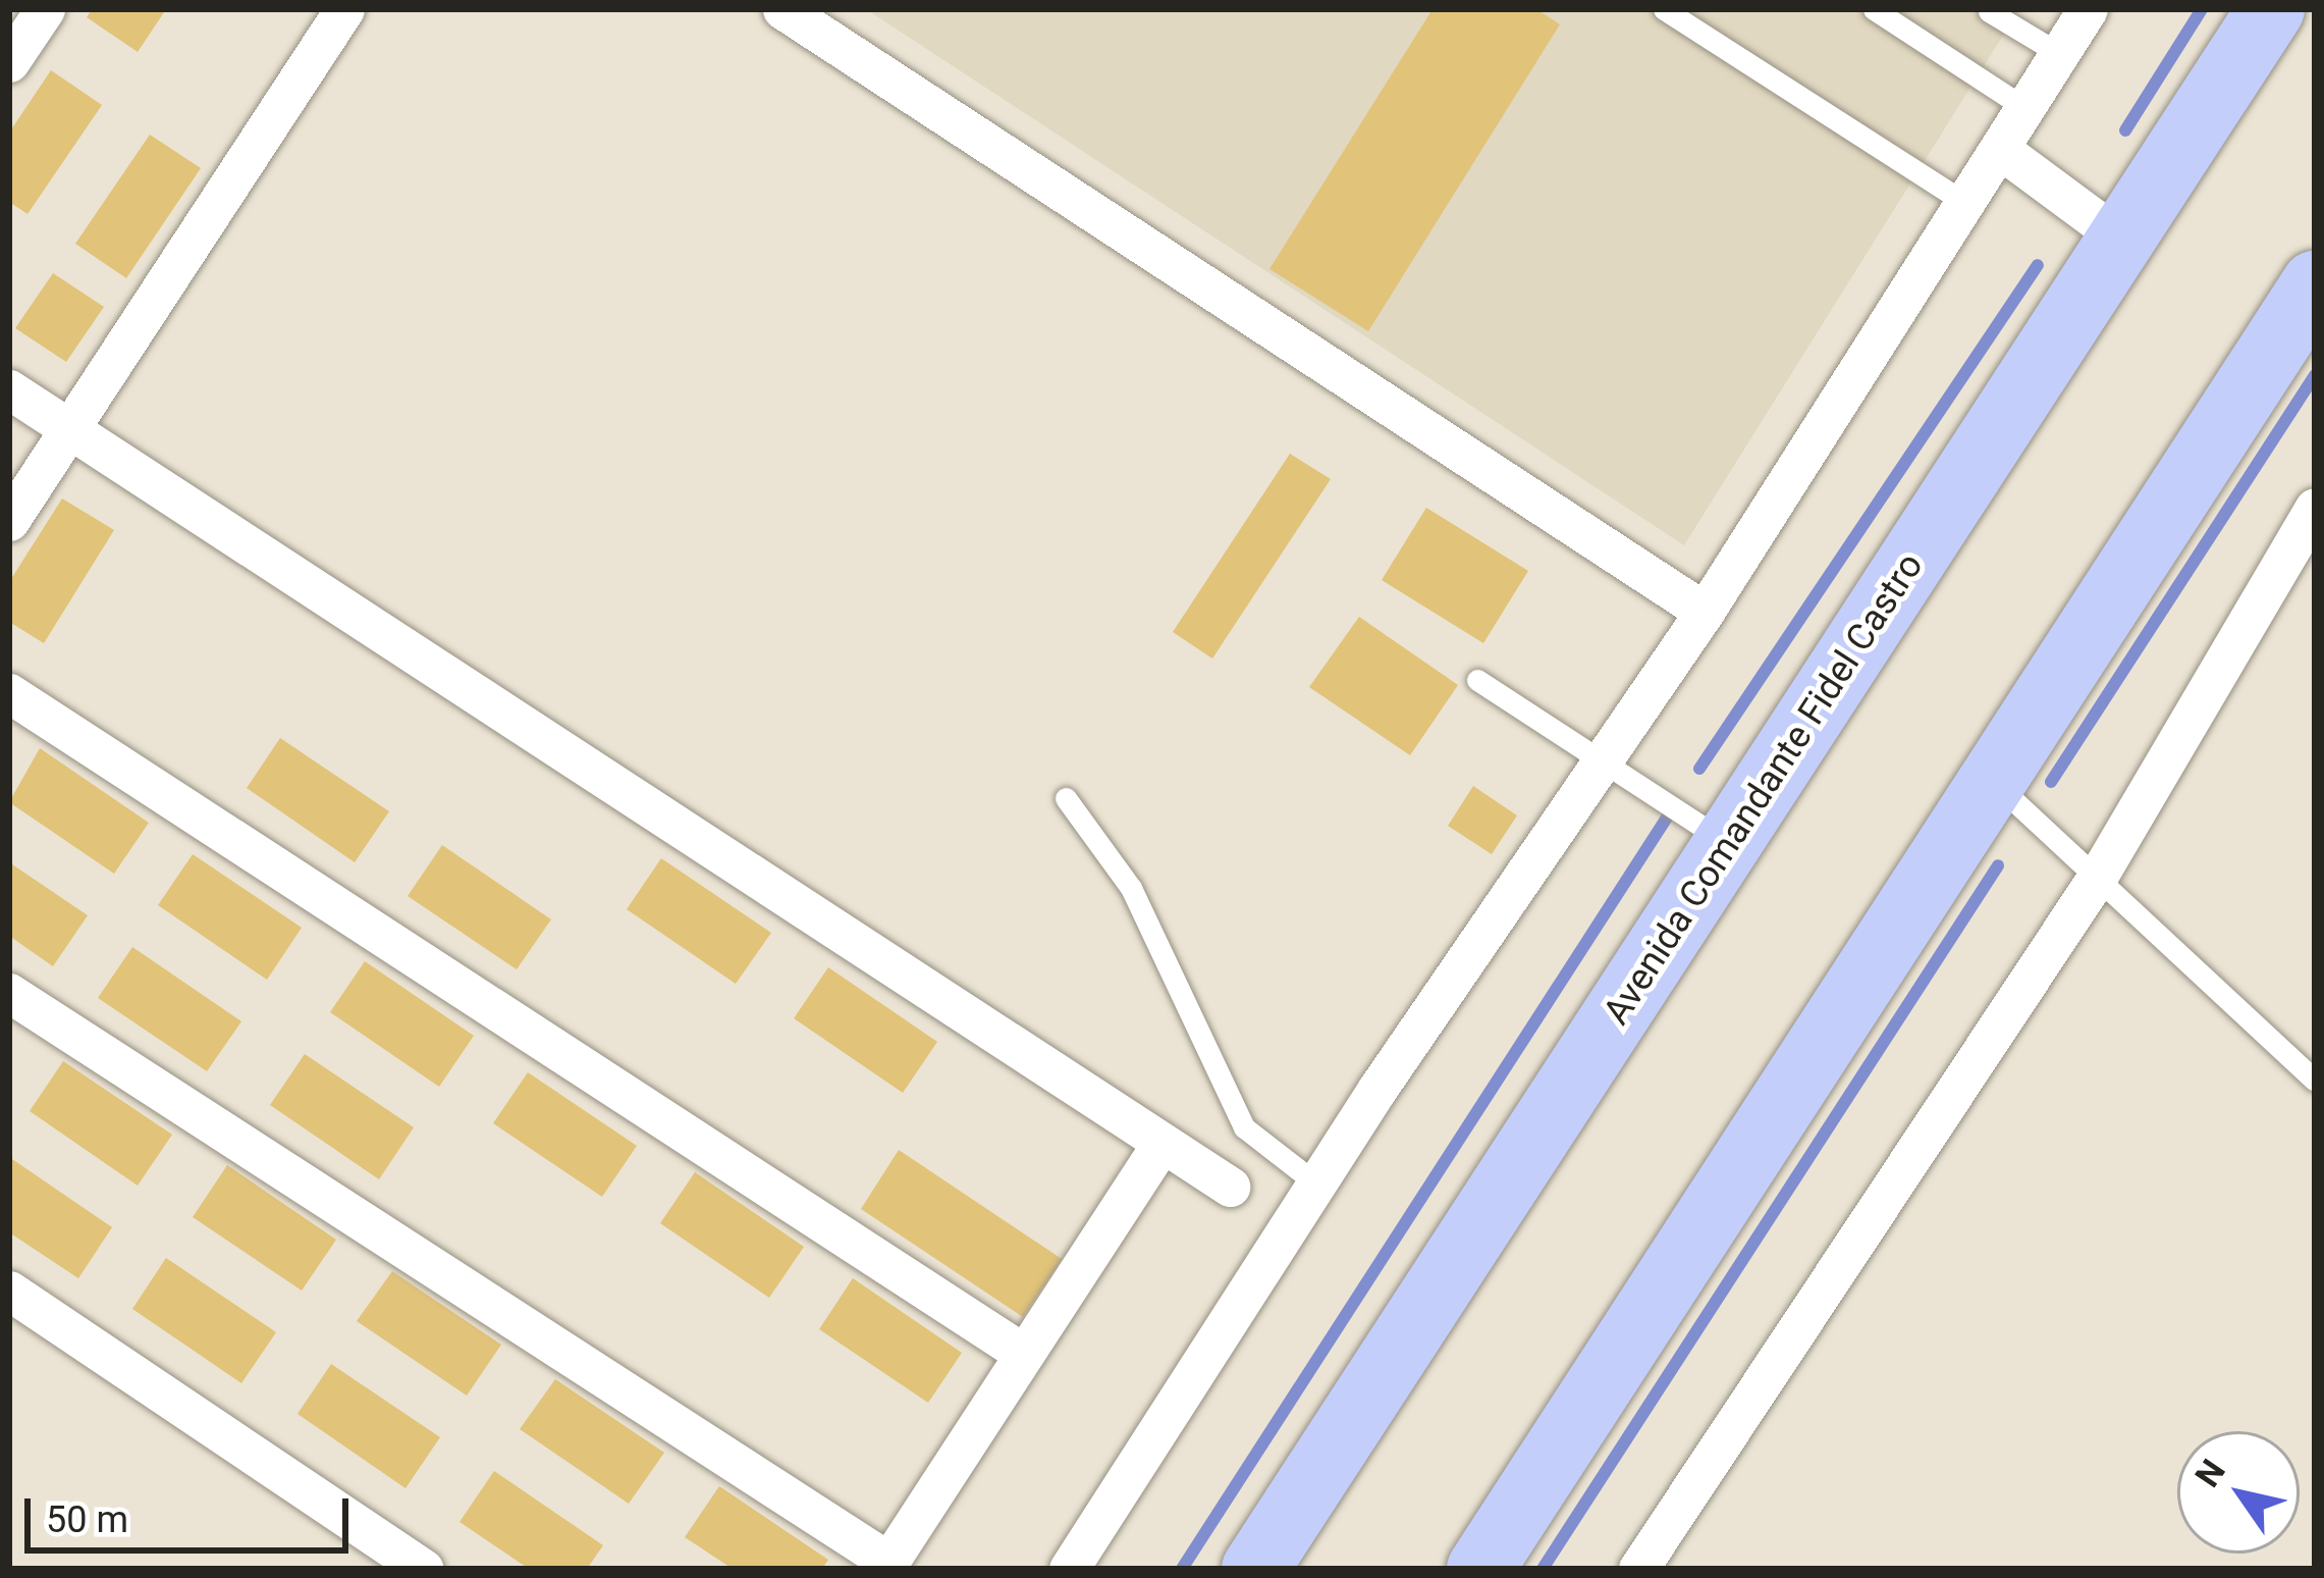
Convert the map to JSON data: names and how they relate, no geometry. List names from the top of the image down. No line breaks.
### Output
{"streets":{"highway":["Avenida Comandante Fidel Castro"]},"scale_bar":"50 m","north":"top left"}
